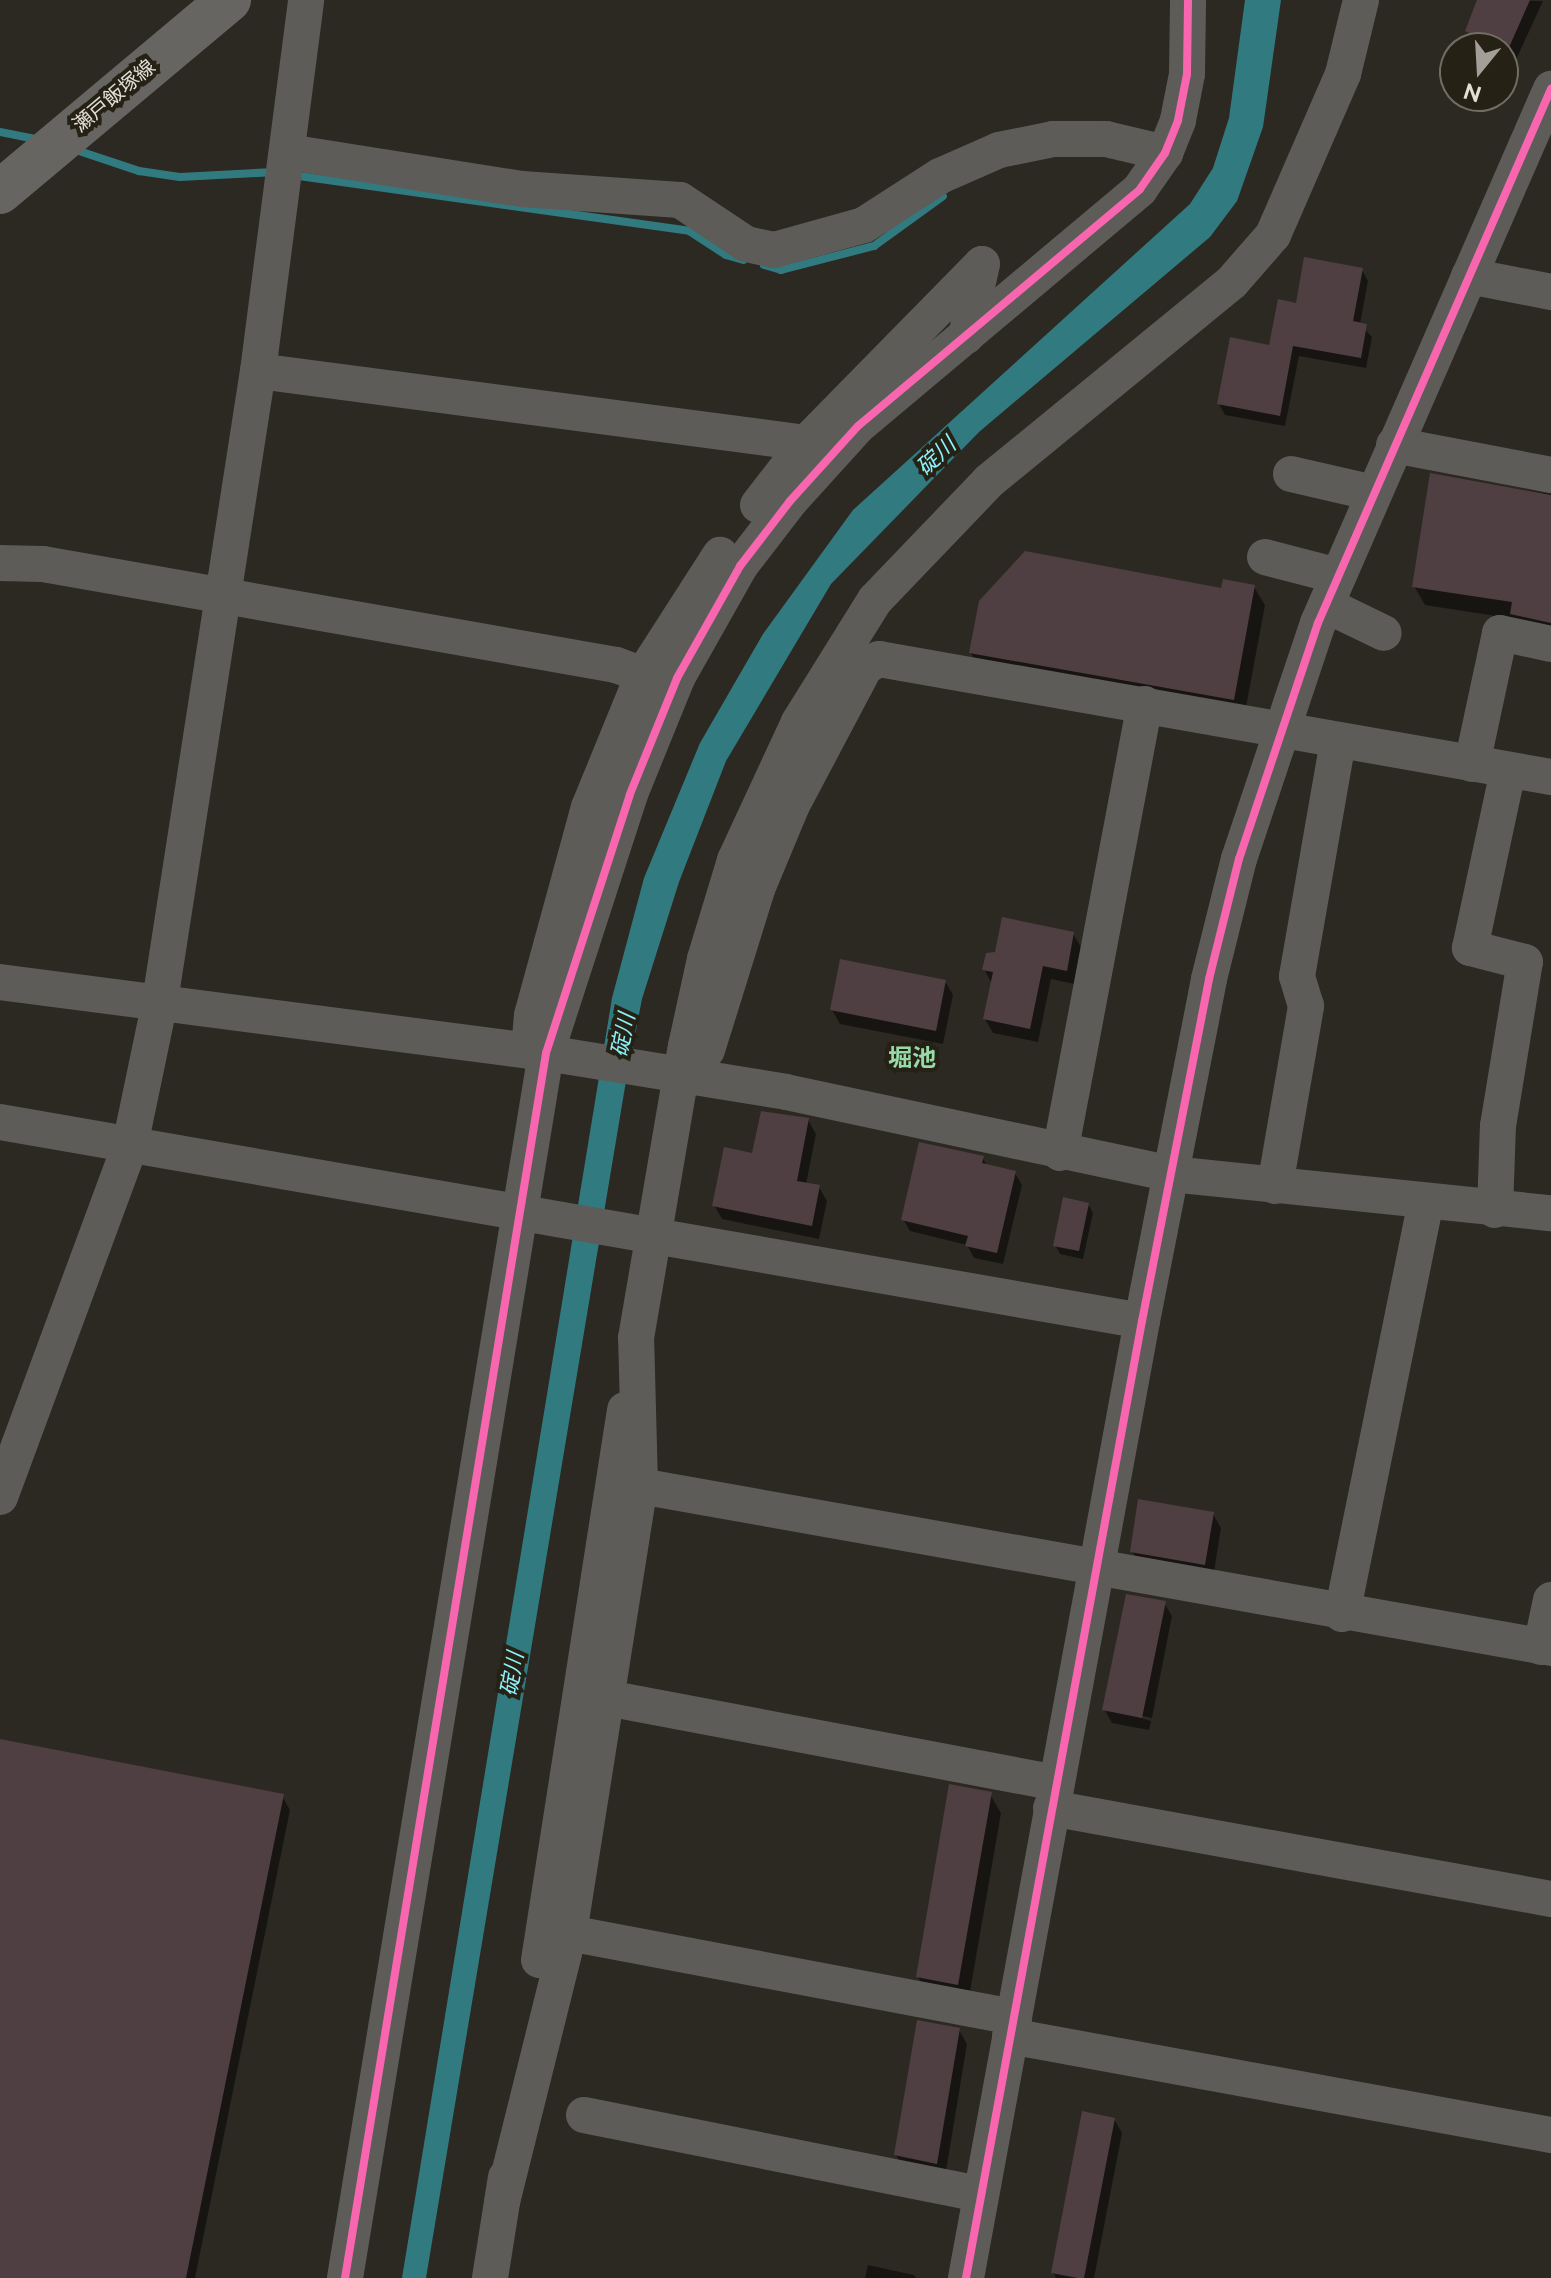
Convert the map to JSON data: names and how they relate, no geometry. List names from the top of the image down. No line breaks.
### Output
{"streets":{"main road":["瀬戸飯塚線"]},"districts":["堀池"],"water":["碇川"],"north":"bottom"}
